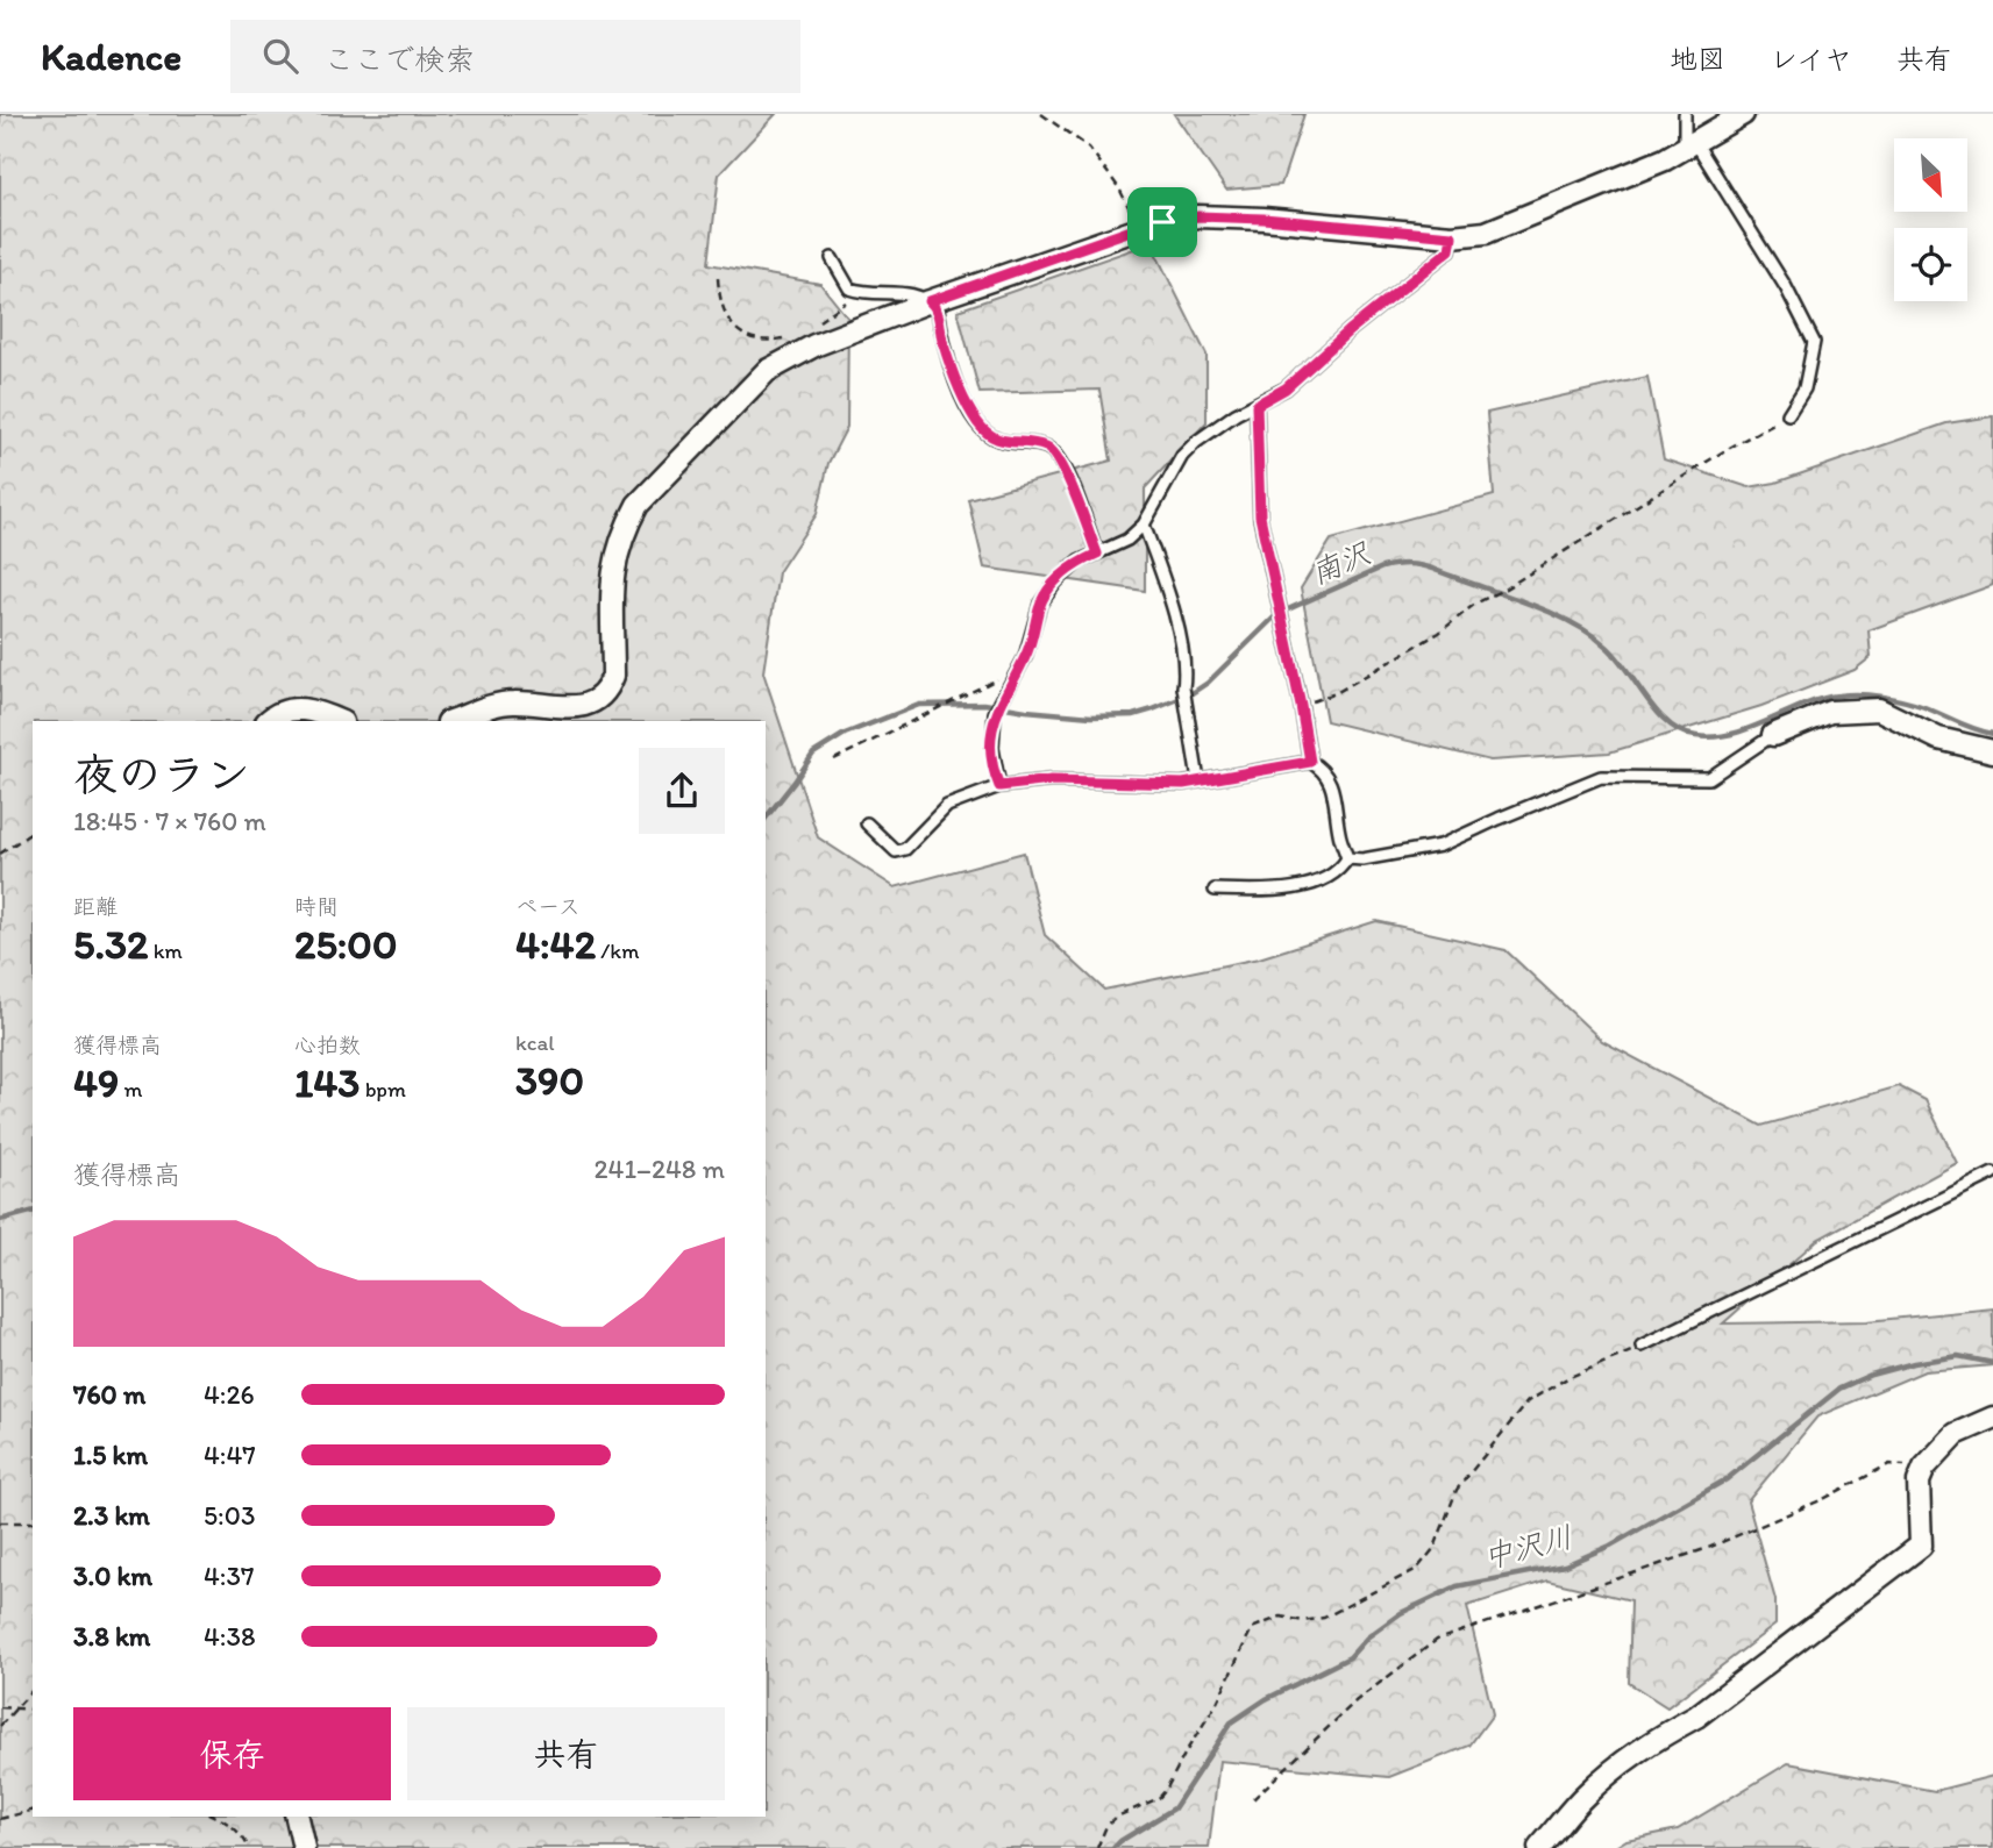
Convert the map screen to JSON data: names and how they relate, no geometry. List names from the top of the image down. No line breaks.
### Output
{"water":["南沢","中沢川"],"north":"bottom right","page":{"header":"Kadence","search":"ここで検索","nav":["地図","レイヤ","共有"],"heading":["夜のラン","18:45 · 7 × 760 m"],"stats":[["距離","5.32 km"],["時間","25:00"],["ペース","4:42 /km"],["獲得標高","49 m"],["心拍数","143 bpm"],["kcal","390"]],"chart":["獲得標高","241–248 m"],"list":[{"name":"760 m","note":"4:26"},{"name":"1.5 km","note":"4:47"},{"name":"2.3 km","note":"5:03"},{"name":"3.0 km","note":"4:37"},{"name":"3.8 km","note":"4:38"}],"buttons":["保存","共有"]}}
